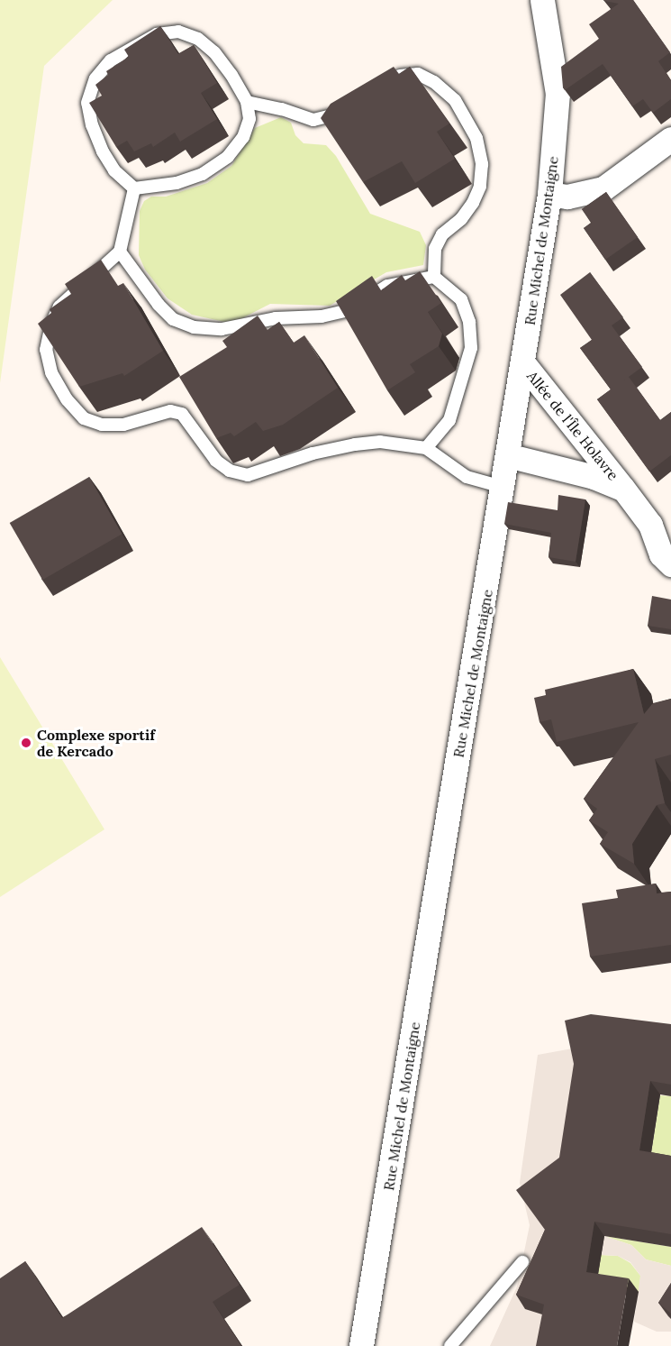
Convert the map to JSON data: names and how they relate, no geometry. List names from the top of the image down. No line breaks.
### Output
{"streets":{"street":["Rue Michel de Montaigne","Allée de l'Île Holavre"]},"crossings":[["Rue Michel de Montaigne","Allée de l'Île Holavre"]],"places":["Complexe sportif de Kercado"]}
